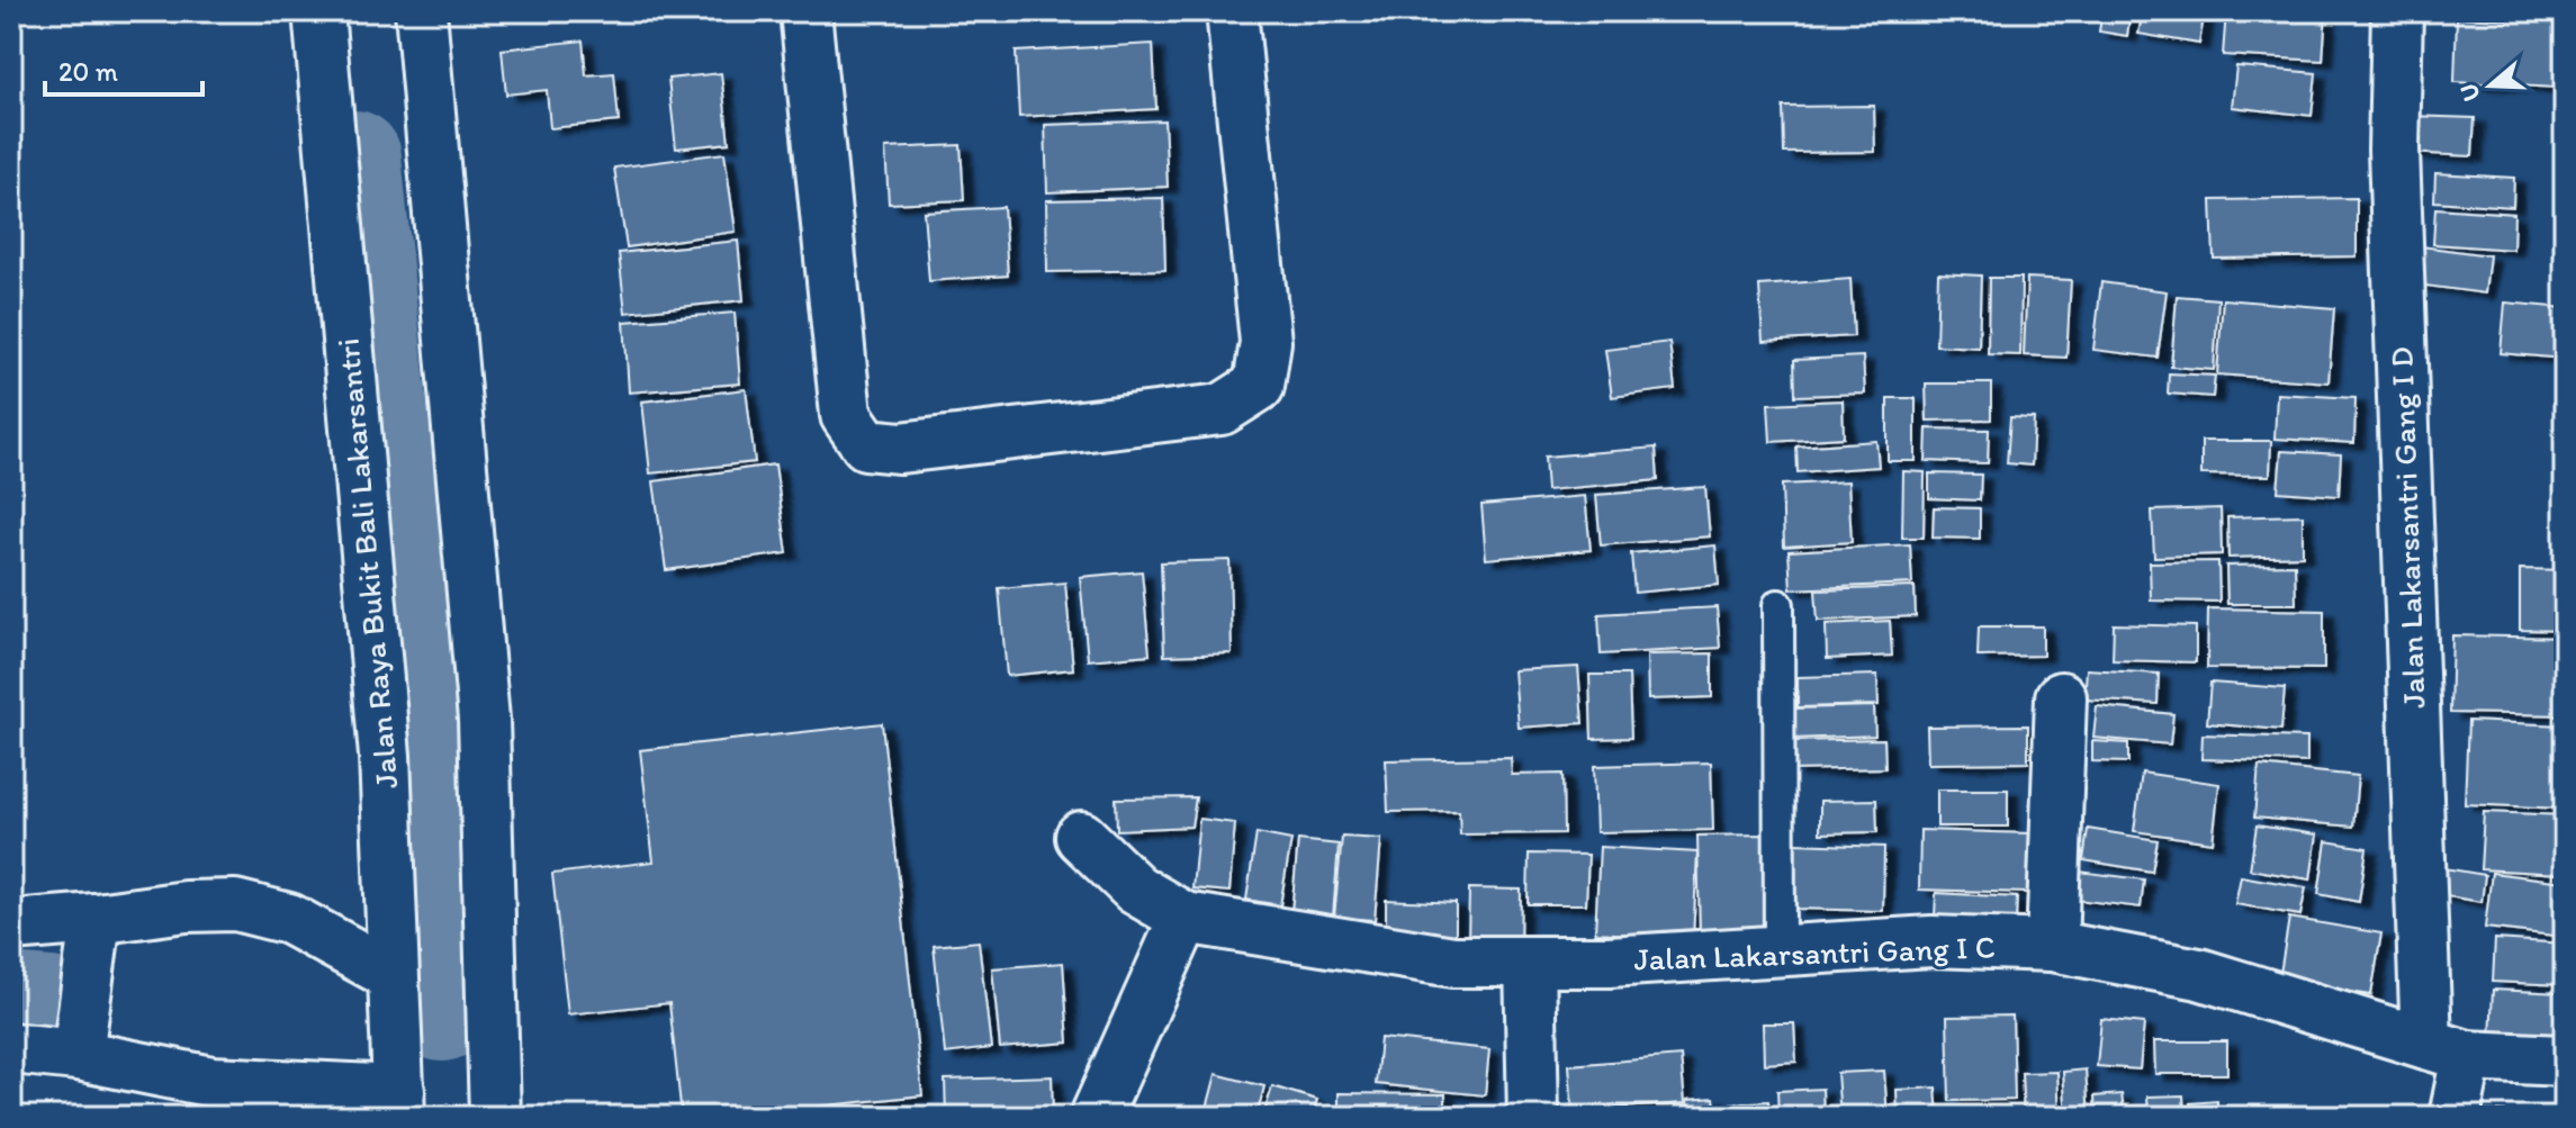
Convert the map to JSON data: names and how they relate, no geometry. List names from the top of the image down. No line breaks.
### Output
{"streets":{"street":["Jalan Lakarsantri Gang I D","Jalan Raya Bukit Bali Lakarsantri","Jalan Lakarsantri Gang I C"]},"crossings":[["Jalan Lakarsantri Gang I D","Jalan Lakarsantri Gang I C"]],"scale_bar":"20 m","north":"left"}
